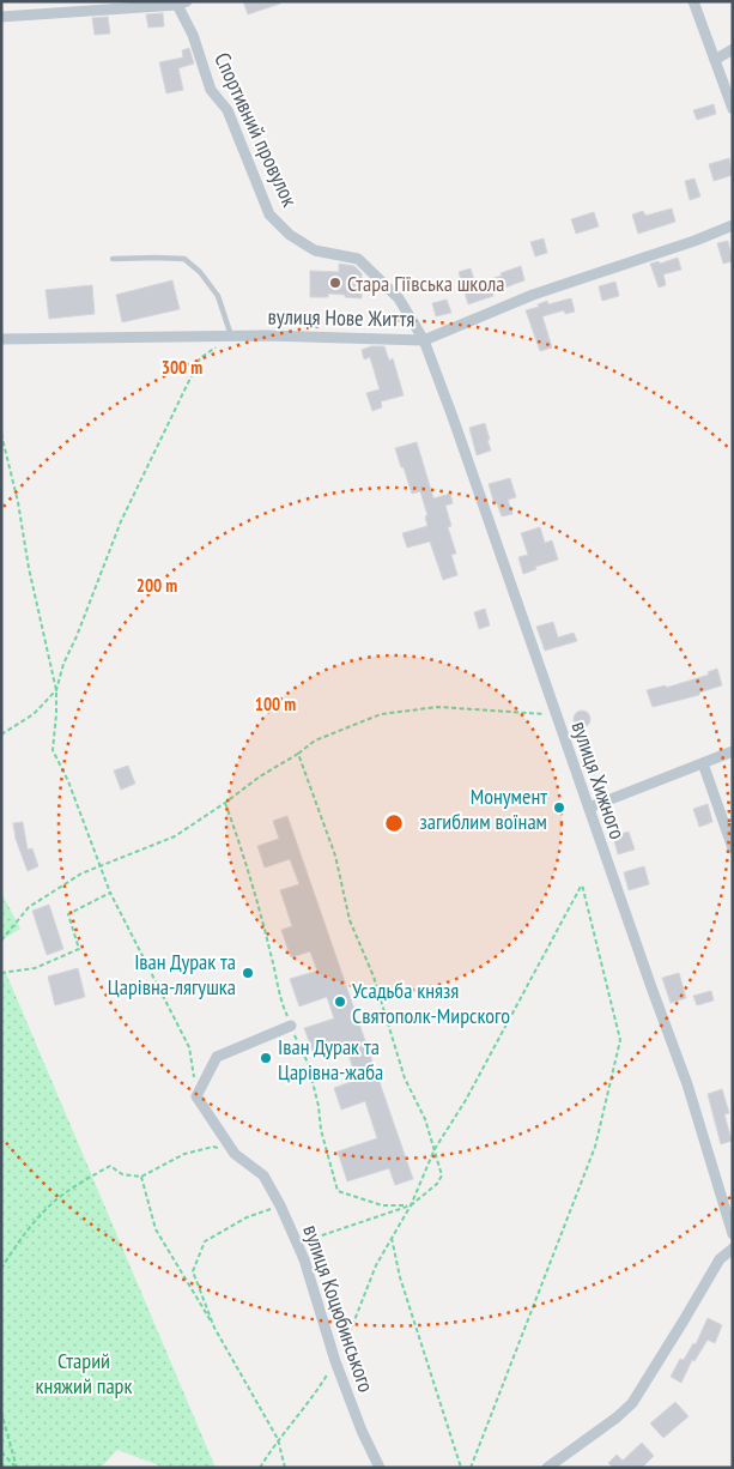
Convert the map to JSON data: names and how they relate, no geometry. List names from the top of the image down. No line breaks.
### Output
{"streets":{"street":["Спортивний провулок","вулиця Нове Життя","вулиця Хижного","вулиця Коцюбинського"]},"crossings":[["Спортивний провулок","вулиця Нове Життя"],["Спортивний провулок","вулиця Хижного"],["вулиця Нове Життя","вулиця Хижного"]],"parks":["Старий княжий парк"],"places":["Стара Гіївська школа","Монумент загиблим воїнам","Іван Дурак та Царівна-лягушка","Усадьба князя Святополк-Мирского","Іван Дурак та Царівна-жаба"],"rings":["300 m","200 m","100 m"]}
